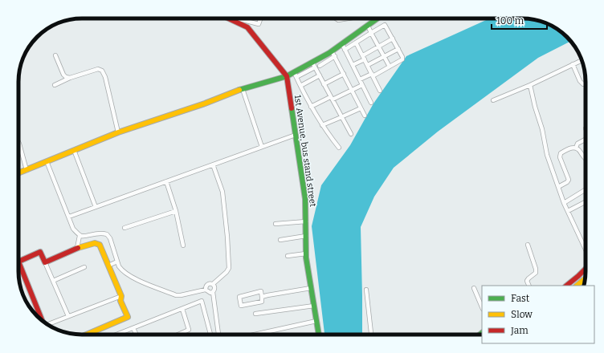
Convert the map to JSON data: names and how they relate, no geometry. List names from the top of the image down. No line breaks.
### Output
{"streets":{"street":["1st Avenue, bus stand street"]},"legend":["Fast","Slow","Jam"],"scale_bar":"100 m"}
